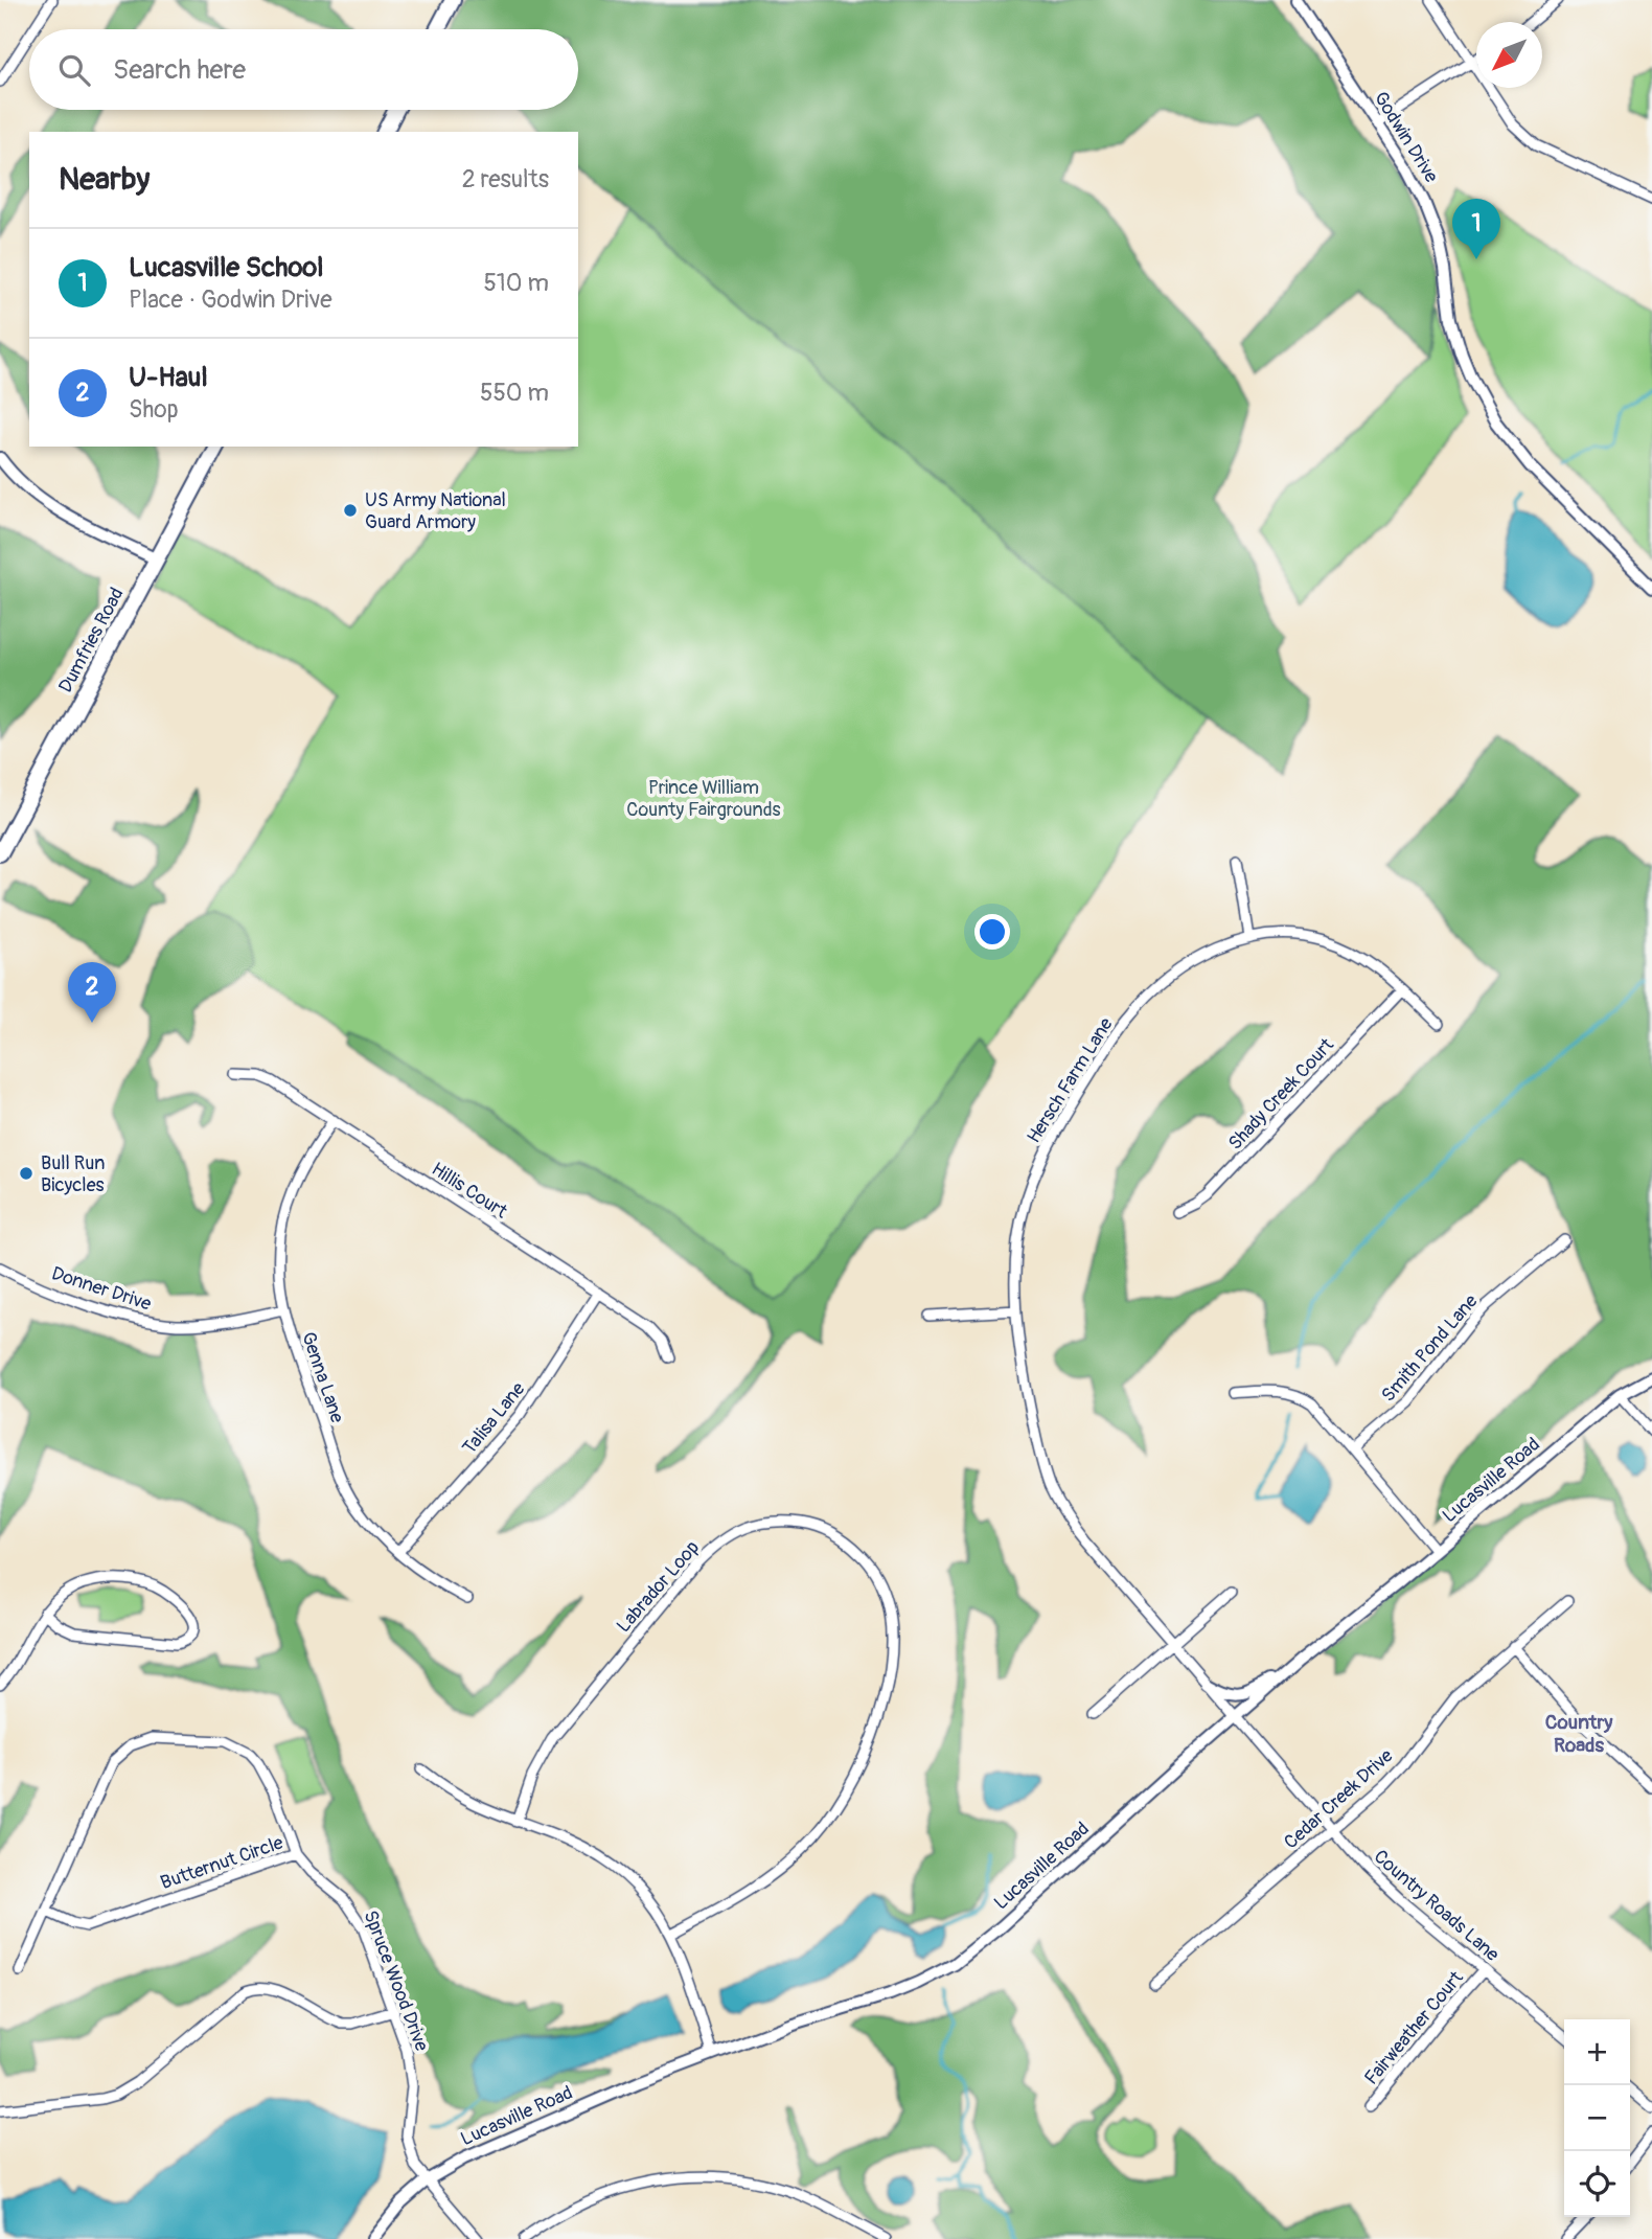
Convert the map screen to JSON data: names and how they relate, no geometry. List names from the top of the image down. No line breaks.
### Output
{"streets":{"main road":["Dumfries Road"],"street":["Godwin Drive","Hersch Farm Lane","Shady Creek Court","Hillis Court","Donner Drive","Smith Pond Lane","Genna Lane","Talisa Lane","Lucasville Road","Labrador Loop","Cedar Creek Drive","Butternut Circle","Country Roads Lane","Spruce Wood Drive","Fairweather Court"]},"crossings":[["Hersch Farm Lane","Shady Creek Court"],["Hersch Farm Lane","Lucasville Road"],["Hersch Farm Lane","Country Roads Lane"],["Hillis Court","Genna Lane"],["Hillis Court","Talisa Lane"],["Donner Drive","Genna Lane"],["Genna Lane","Talisa Lane"],["Lucasville Road","Country Roads Lane"],["Lucasville Road","Spruce Wood Drive"],["Cedar Creek Drive","Country Roads Lane"],["Butternut Circle","Spruce Wood Drive"],["Country Roads Lane","Fairweather Court"]],"districts":["Country Roads"],"parks":["Prince William County Fairgrounds"],"places":["US Army National Guard Armory","Bull Run Bicycles"],"north":"bottom left","page":{"search":"Search here","heading":["Nearby","2 results"],"pins":["1","2"],"list":[{"mark":"1","name":"Lucasville School","note":"Place · Godwin Drive","value":"510 m"},{"mark":"2","name":"U-Haul","note":"Shop","value":"550 m"}],"map_buttons":["+","−"]}}
